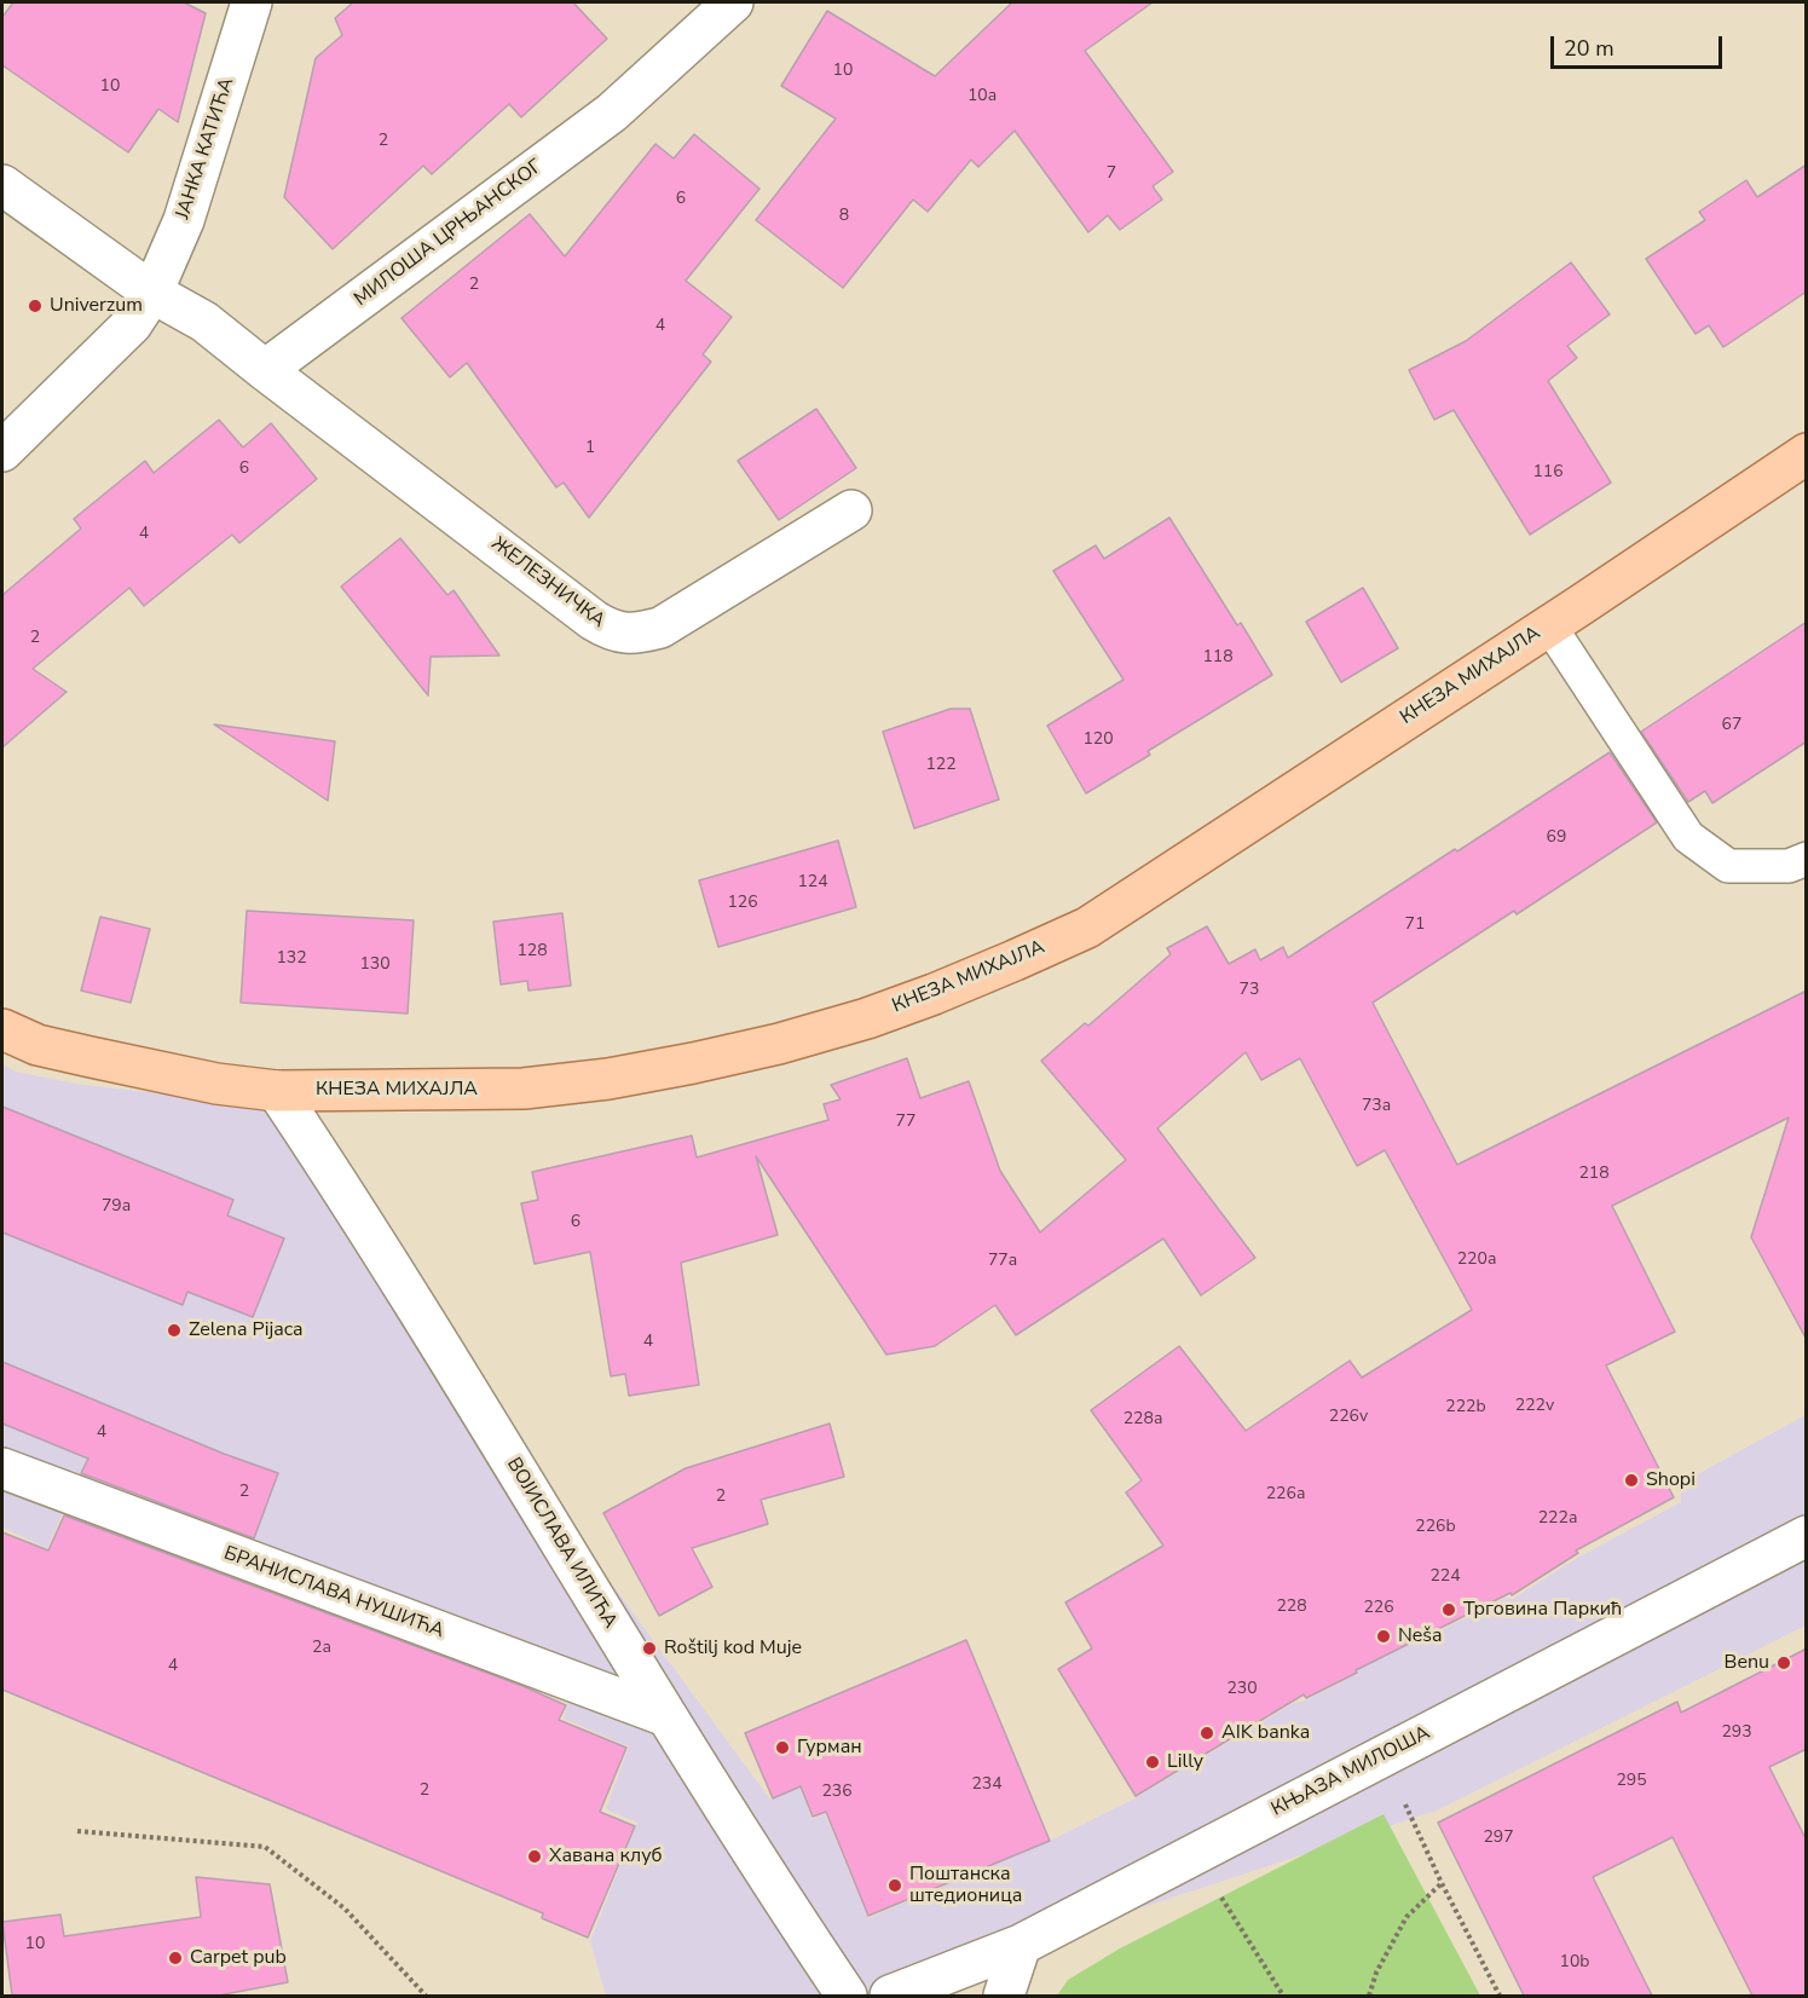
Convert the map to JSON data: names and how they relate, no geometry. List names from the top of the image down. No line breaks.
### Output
{"streets":{"main road":["КНЕЗА МИХАЈЛА"],"street":["ЈАНКА КАТИЋА","МИЛОША ЦРЊАНСКОГ","ЖЕЛЕЗНИЧКА","ВОЈИСЛАВА ИЛИЋА","БРАНИСЛАВА НУШИЋА","КЊАЗА МИЛОША"]},"crossings":[["МИЛОША ЦРЊАНСКОГ","ЖЕЛЕЗНИЧКА"],["КНЕЗА МИХАЈЛА","ВОЈИСЛАВА ИЛИЋА"],["ВОЈИСЛАВА ИЛИЋА","БРАНИСЛАВА НУШИЋА"]],"places":["Univerzum","Zelena Pijaca","Shopi","Трговина Паркић","Neša","Roštilj kod Muje","Benu","AIK banka","Гурман","Lilly","Хавана клуб","Поштанска штедионица","Carpet pub"],"house_numbers":["10","10","10a","2","7","6","8","2","4","1","6","116","4","2","118","67","120","122","69","124","126","71","128","132","130","73","73a","77","218","79a","6","220a","77a","4","222v","222b","226v","228a","4","2","226a","2","222a","226b","224","228","226","2a","4","230","293","295","234","2","236","297","10","10b"],"scale_bar":"20 m"}
